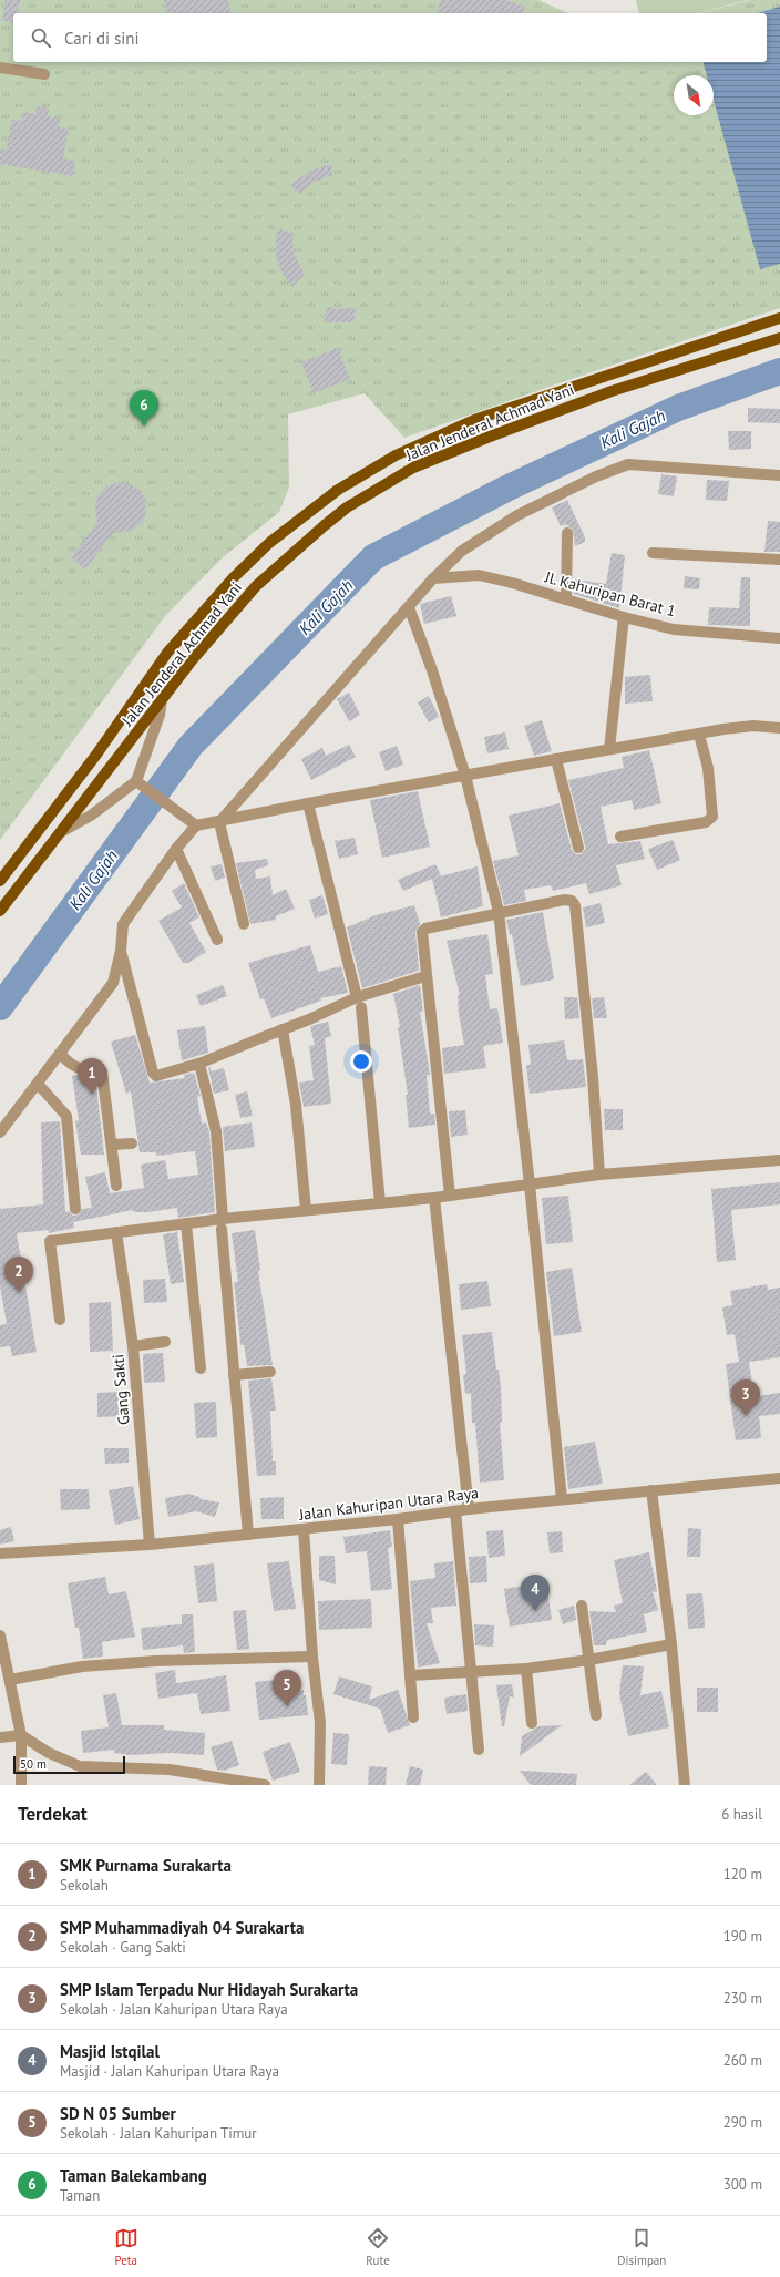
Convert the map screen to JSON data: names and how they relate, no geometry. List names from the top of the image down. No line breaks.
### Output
{"streets":{"main road":["Jalan Jenderal Achmad Yani"],"street":["Jl. Kahuripan Barat 1","Gang Sakti","Jalan Kahuripan Utara Raya"]},"crossings":[["Gang Sakti","Jalan Kahuripan Utara Raya"]],"water":["Kali Gajah"],"scale_bar":"50 m","north":"bottom right","page":{"search":"Cari di sini","pins":["6","1","2","3","4","5"],"scale":"50 m","heading":["Terdekat","6 hasil"],"list":[{"mark":"1","name":"SMK Purnama Surakarta","note":"Sekolah","value":"120 m"},{"mark":"2","name":"SMP Muhammadiyah 04 Surakarta","note":"Sekolah · Gang Sakti","value":"190 m"},{"mark":"3","name":"SMP Islam Terpadu Nur Hidayah Surakarta","note":"Sekolah · Jalan Kahuripan Utara Raya","value":"230 m"},{"mark":"4","name":"Masjid Istqilal","note":"Masjid · Jalan Kahuripan Utara Raya","value":"260 m"},{"mark":"5","name":"SD N 05 Sumber","note":"Sekolah · Jalan Kahuripan Timur","value":"290 m"},{"mark":"6","name":"Taman Balekambang","note":"Taman","value":"300 m"}],"nav":["Peta","Rute","Disimpan"]}}
